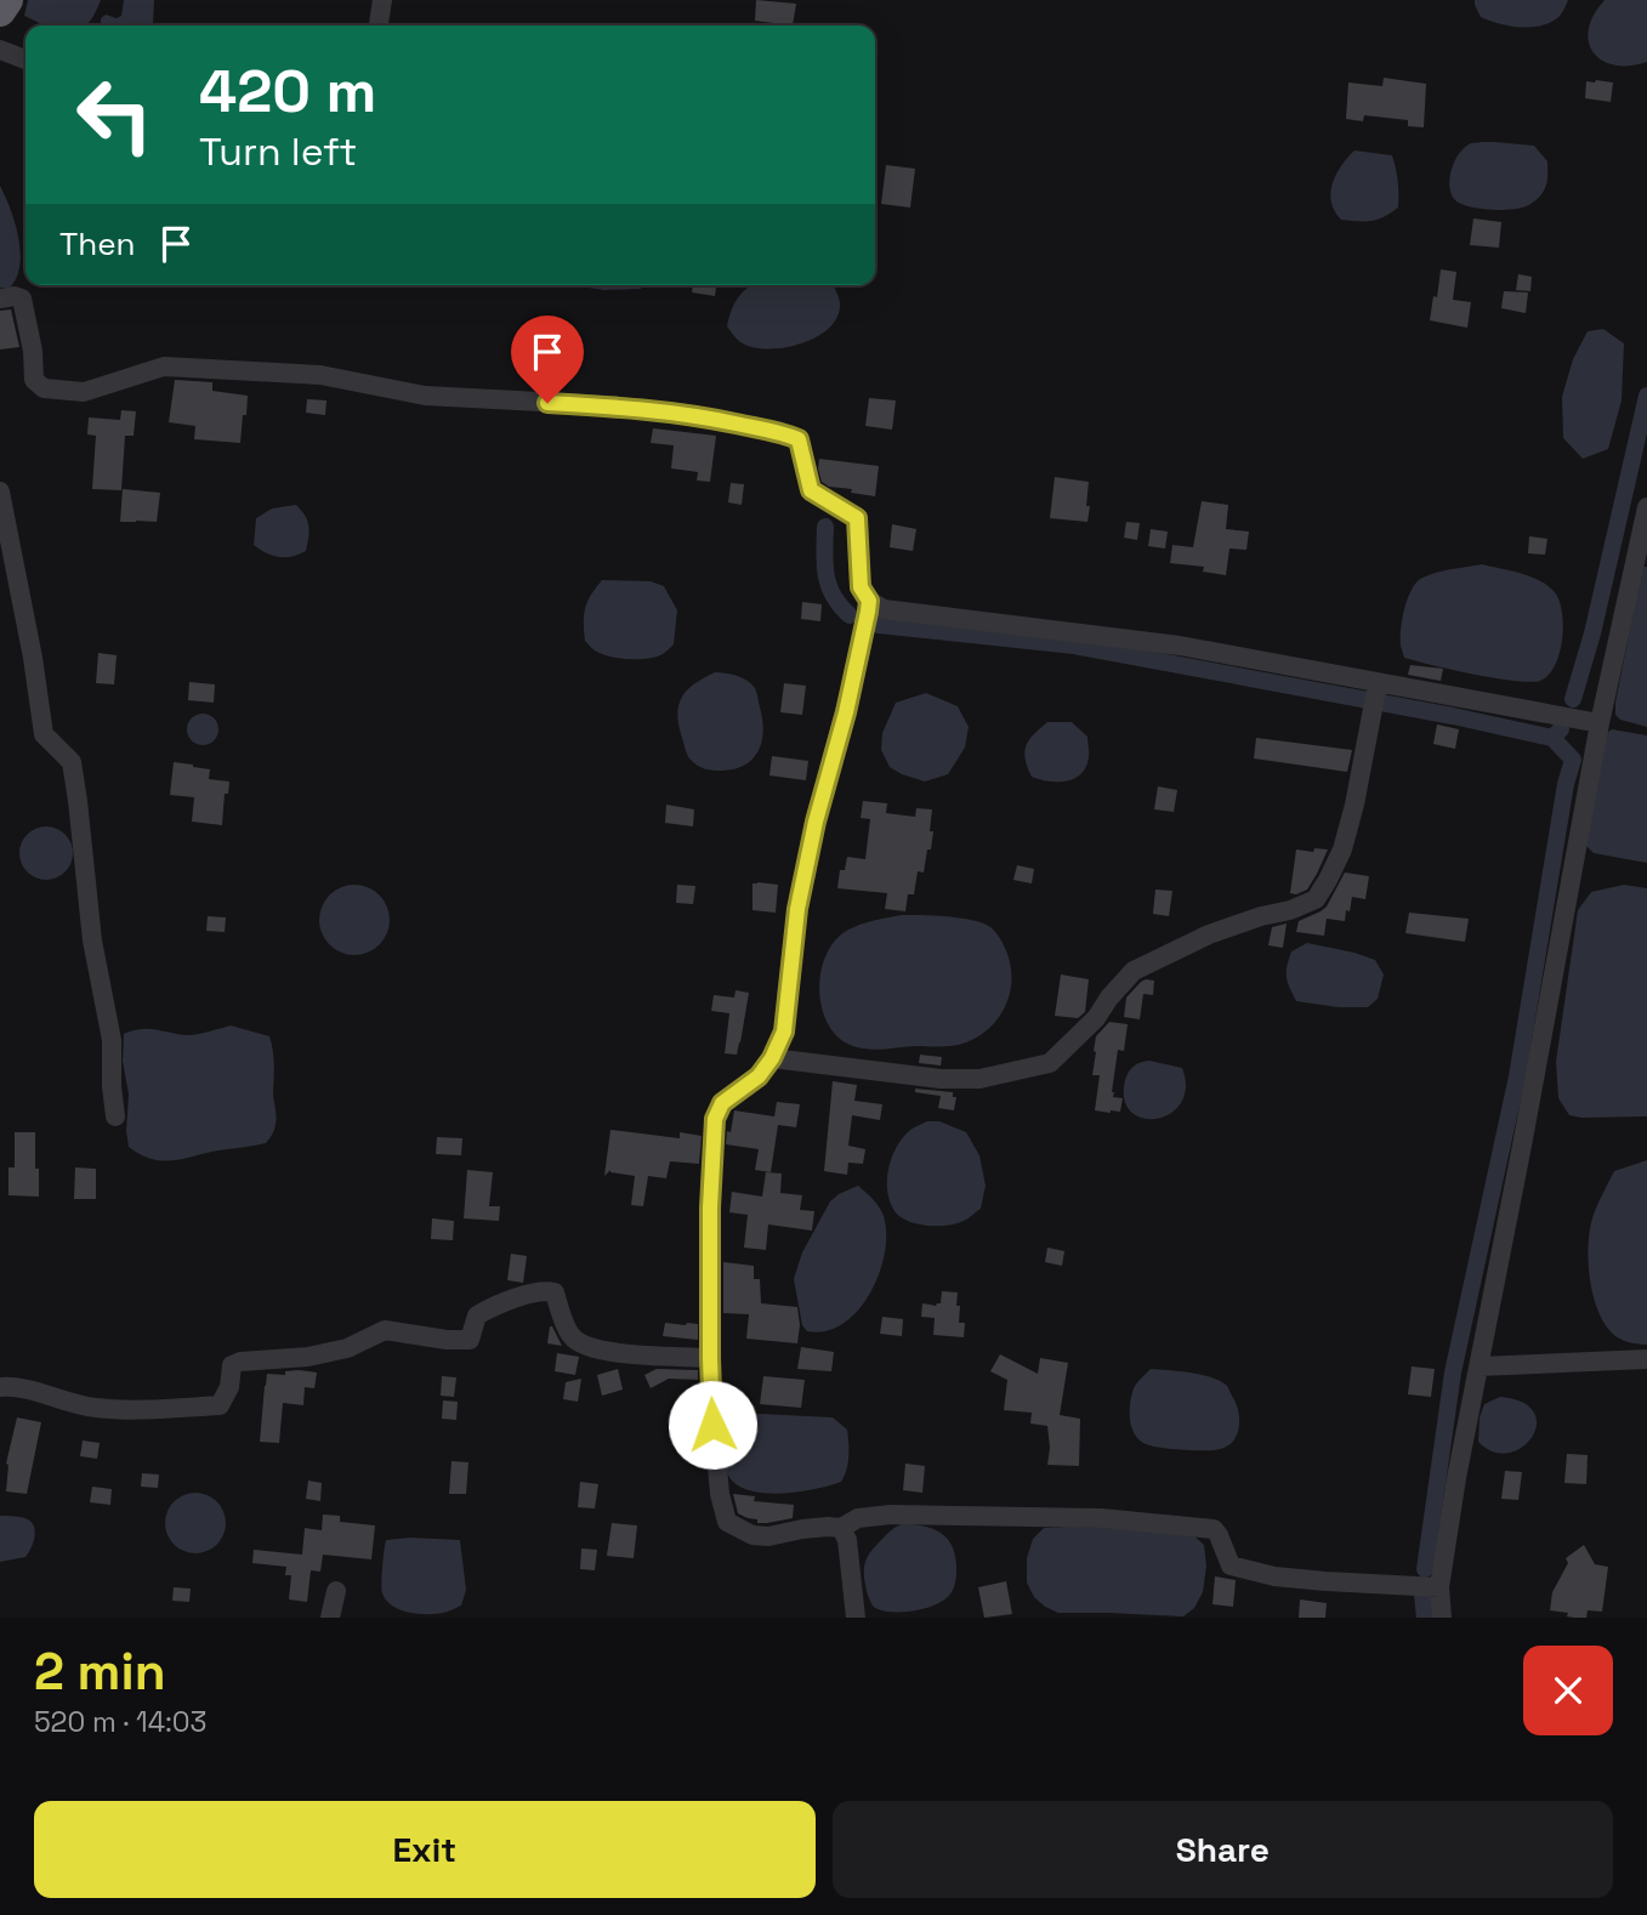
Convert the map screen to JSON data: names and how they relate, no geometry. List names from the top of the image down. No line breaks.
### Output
{"page":{"turn":["420 m","Turn left"],"then":"Then","heading":["2 min","520 m · 14:03"],"buttons":["Exit","Share"]}}
